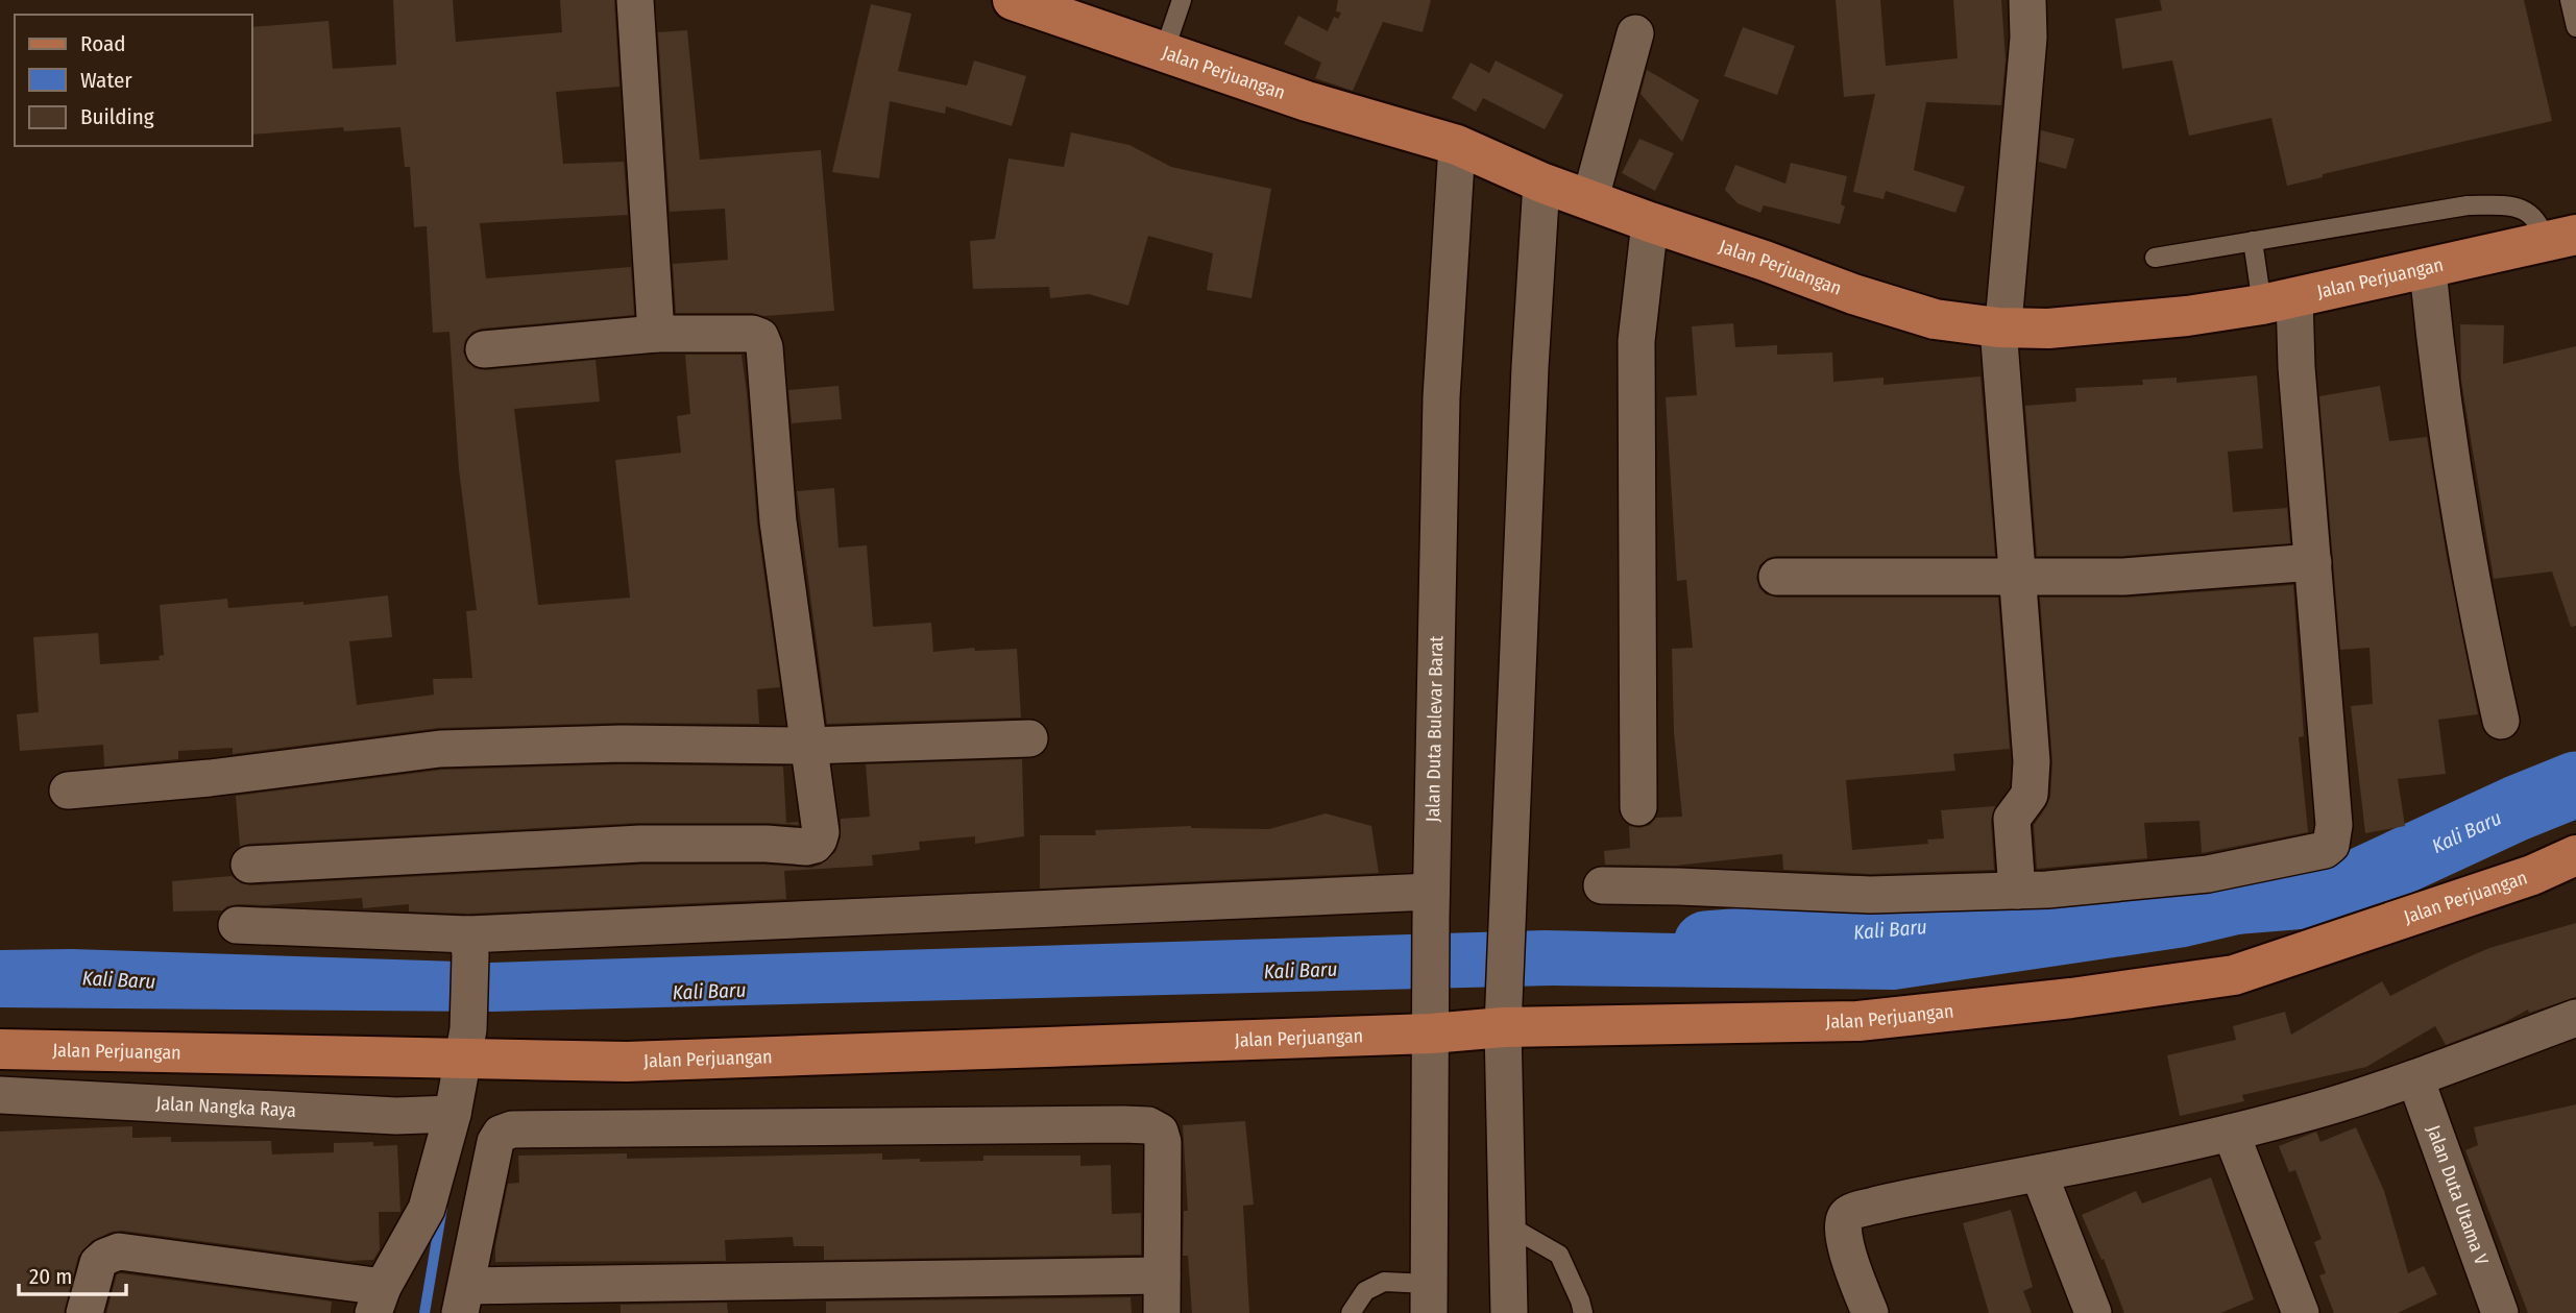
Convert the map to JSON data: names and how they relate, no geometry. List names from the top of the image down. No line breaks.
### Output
{"streets":{"main road":["Jalan Perjuangan"],"street":["Jalan Duta Bulevar Barat","Jalan Nangka Raya","Jalan Duta Utama V"]},"crossings":[["Jalan Perjuangan","Jalan Duta Bulevar Barat"]],"water":["Kali Baru"],"legend":["Road","Water","Building"],"scale_bar":"20 m"}
